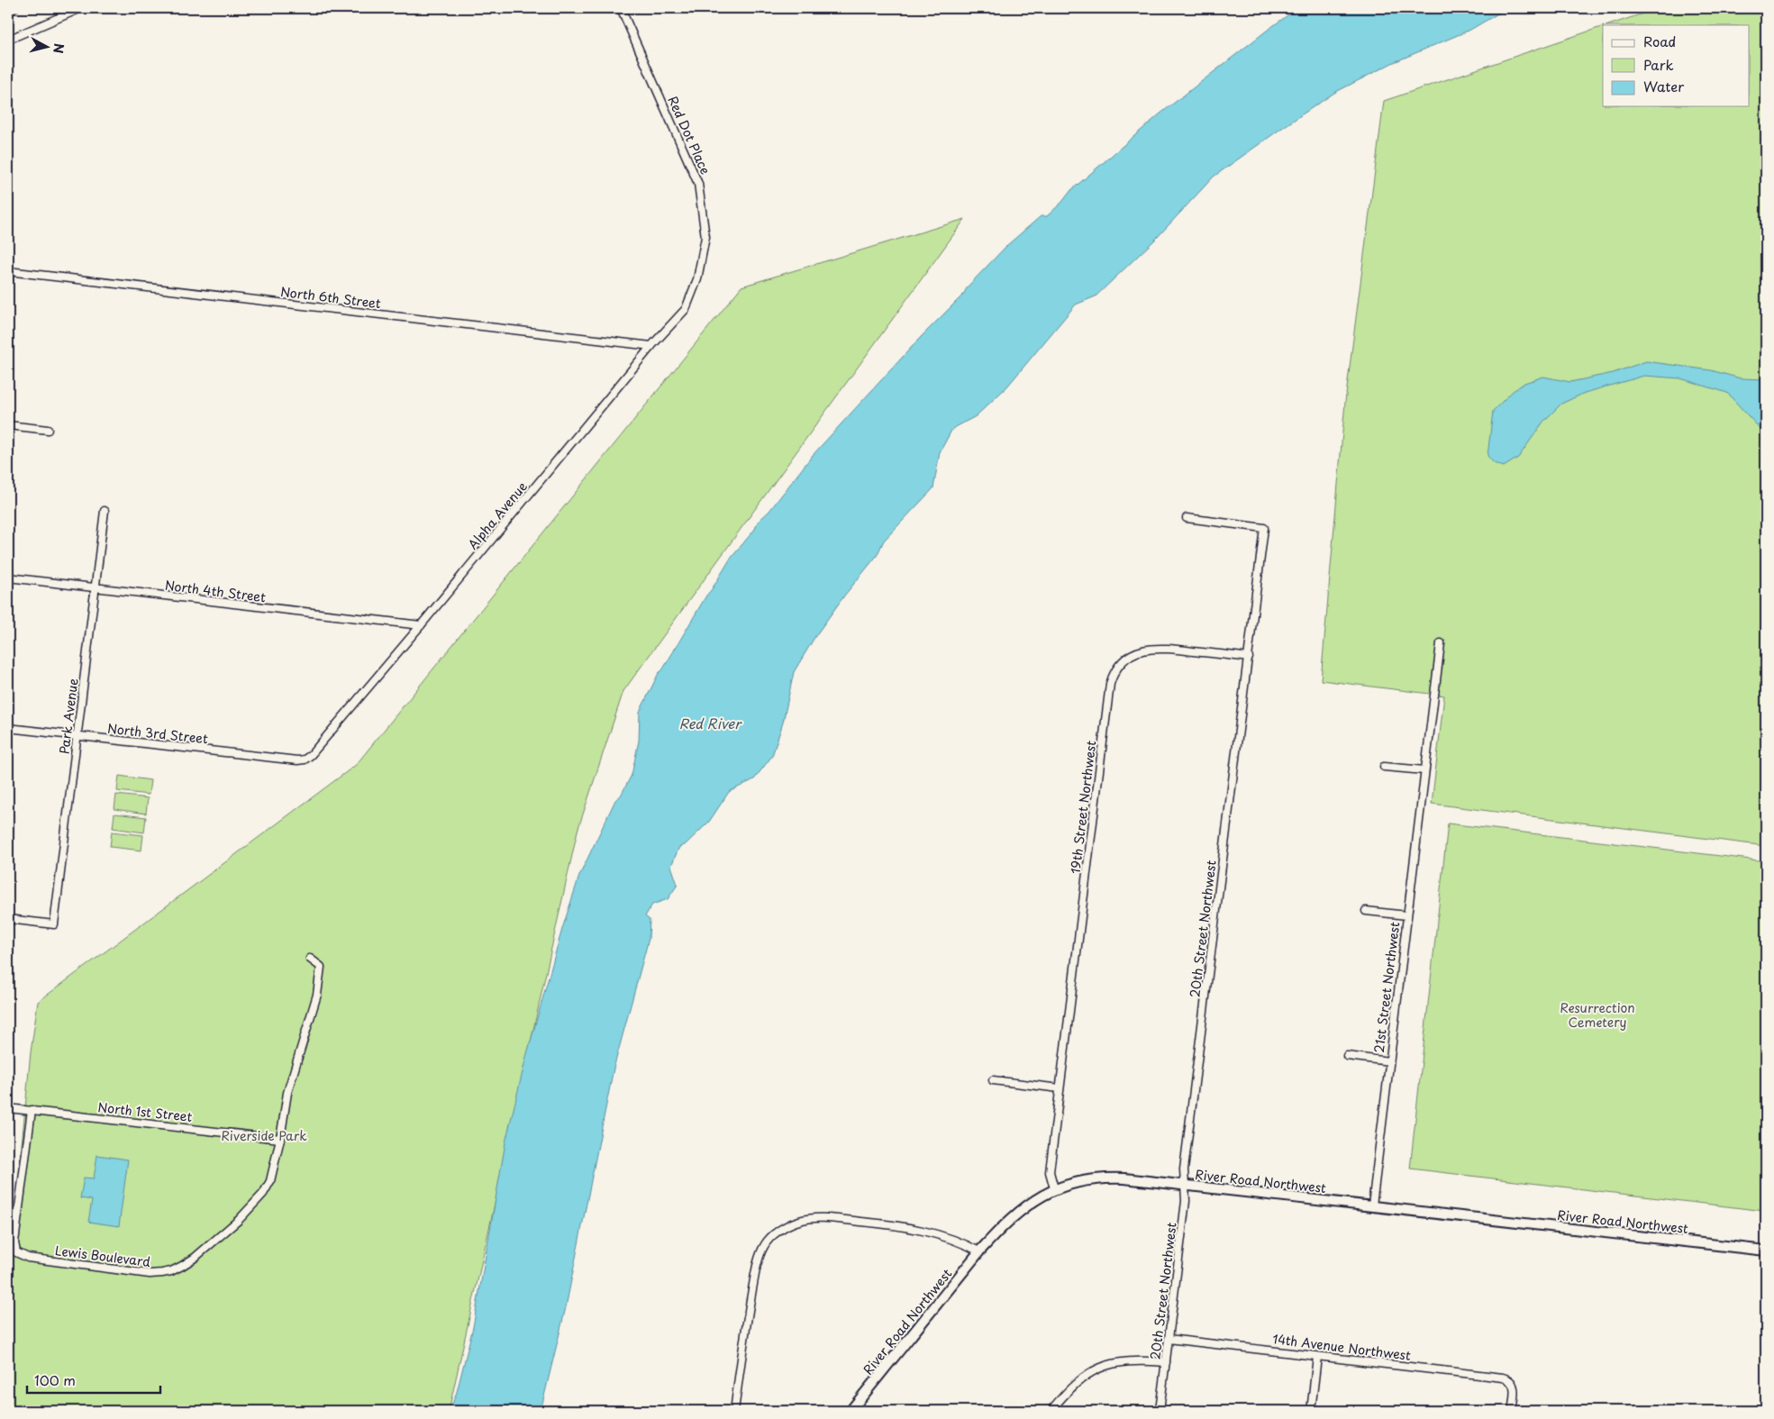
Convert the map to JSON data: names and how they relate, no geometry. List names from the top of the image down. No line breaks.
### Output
{"streets":{"street":["Red Dot Place","North 6th Street","Alpha Avenue","North 4th Street","Park Avenue","North 3rd Street","19th Street Northwest","20th Street Northwest","21st Street Northwest","North 1st Street","River Road Northwest","Lewis Boulevard","14th Avenue Northwest"]},"crossings":[["Red Dot Place","Alpha Avenue"],["North 6th Street","Alpha Avenue"],["Alpha Avenue","North 4th Street"],["Alpha Avenue","North 3rd Street"],["North 4th Street","Park Avenue"],["Park Avenue","North 3rd Street"],["19th Street Northwest","20th Street Northwest"],["19th Street Northwest","River Road Northwest"],["20th Street Northwest","River Road Northwest"],["20th Street Northwest","14th Avenue Northwest"],["21st Street Northwest","River Road Northwest"],["North 1st Street","Lewis Boulevard"]],"water":["Red River"],"parks":["Resurrection Cemetery","Riverside Park"],"legend":["Road","Park","Water"],"scale_bar":"100 m","north":"right"}
